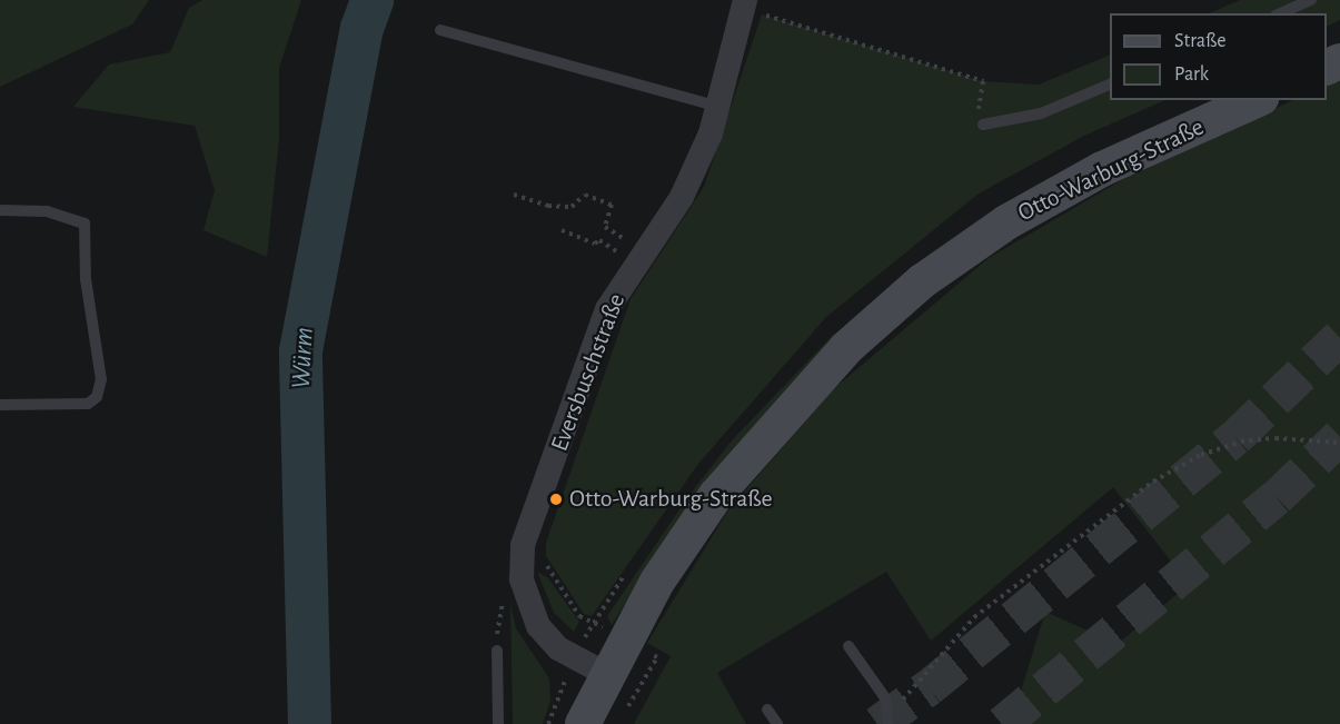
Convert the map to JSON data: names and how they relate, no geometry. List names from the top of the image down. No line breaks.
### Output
{"streets":{"main road":["Otto-Warburg-Straße"],"street":["Eversbuschstraße"]},"crossings":[["Otto-Warburg-Straße","Eversbuschstraße"]],"water":["Würm"],"places":["Otto-Warburg-Straße"],"legend":["Straße","Park"]}
